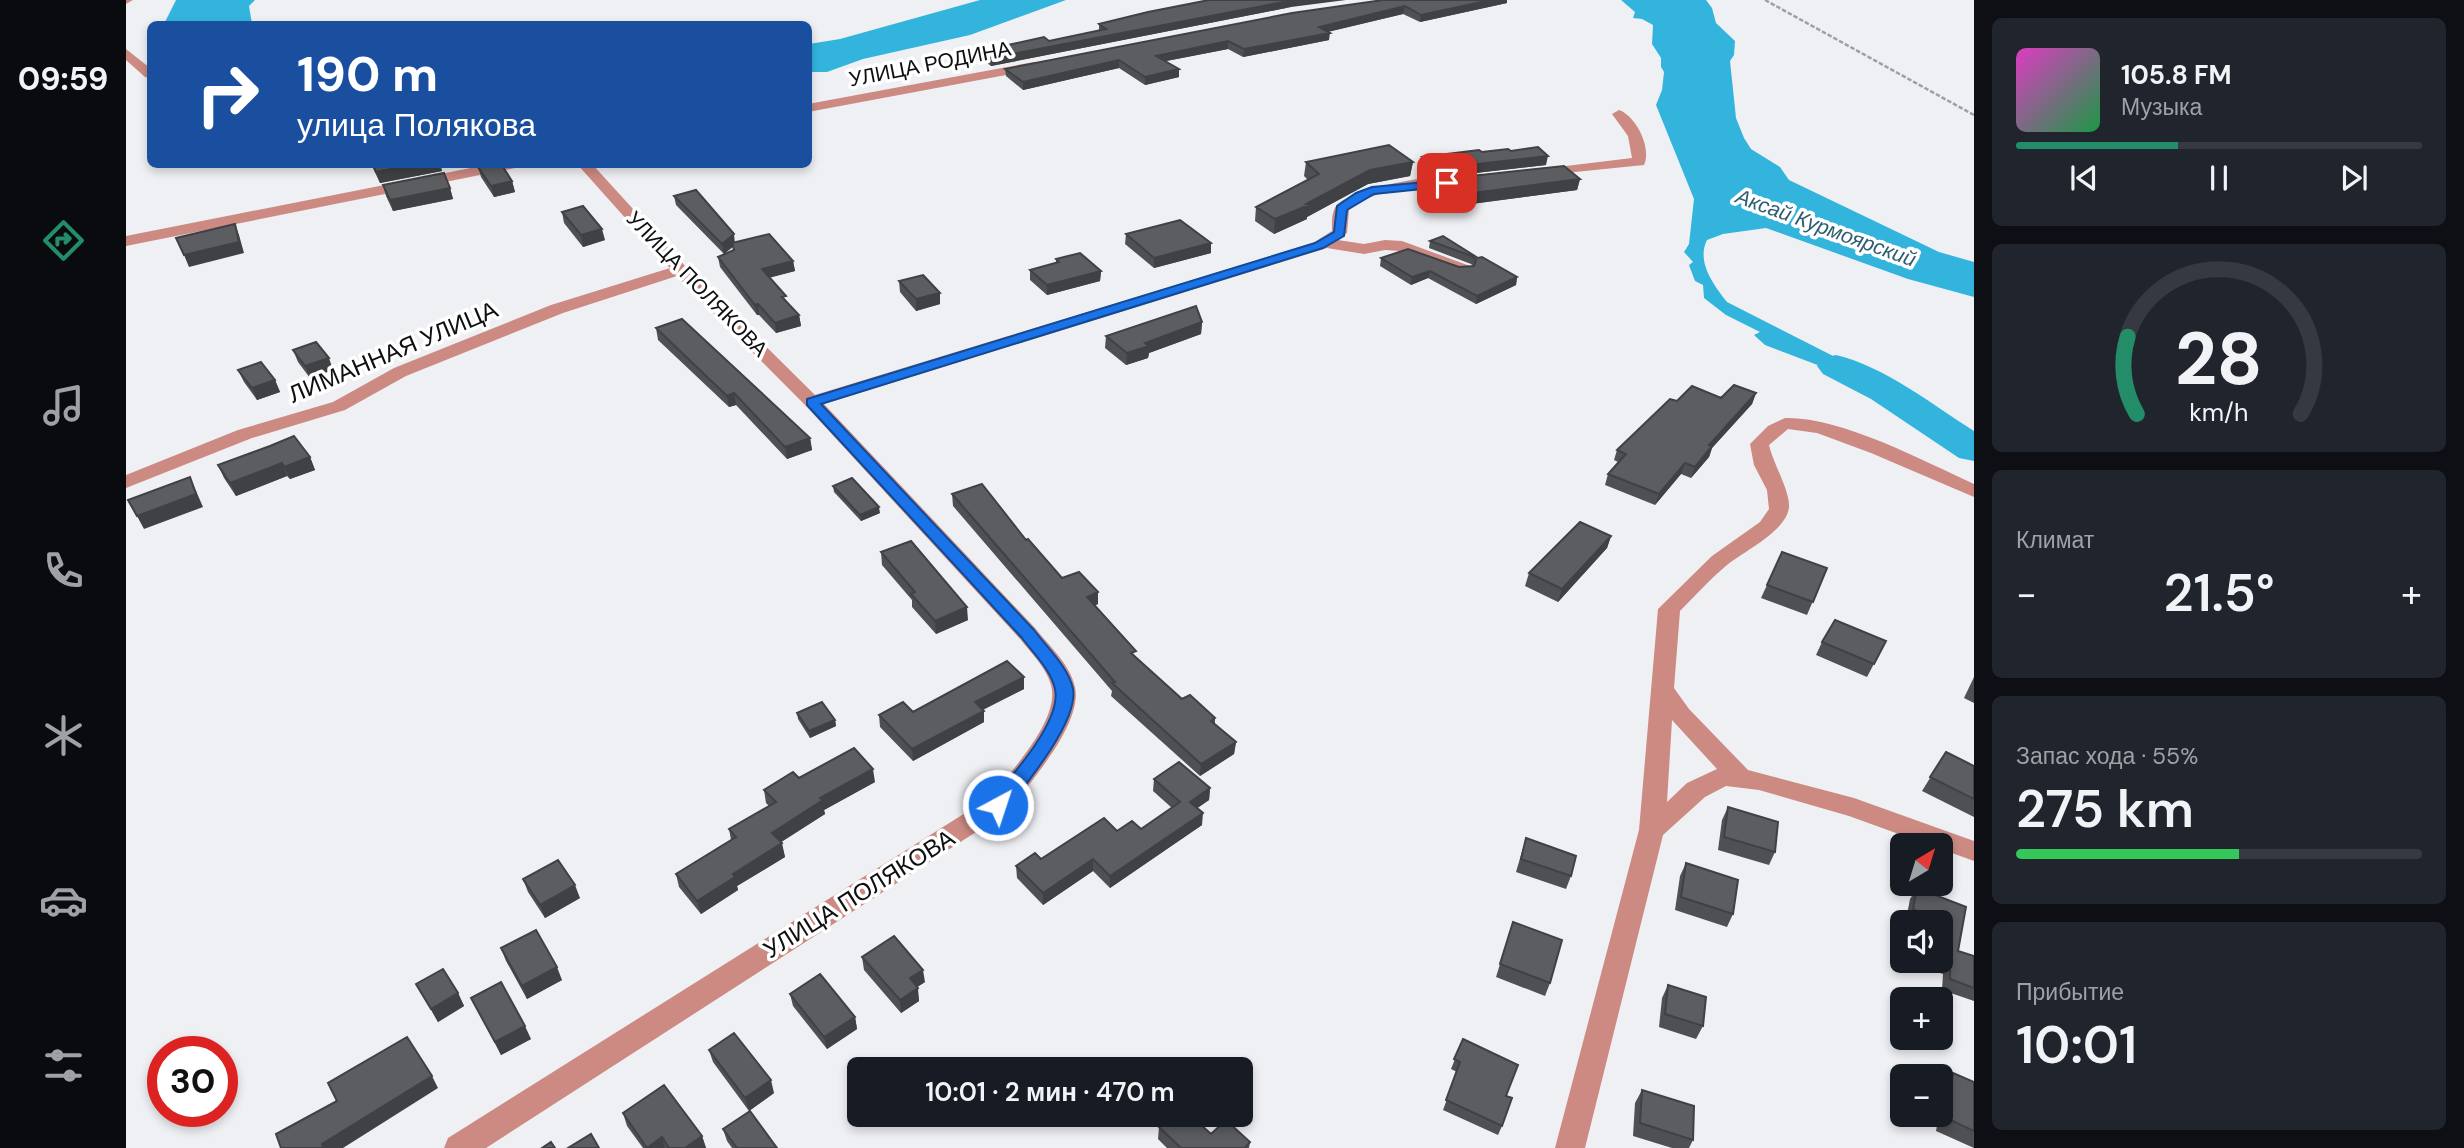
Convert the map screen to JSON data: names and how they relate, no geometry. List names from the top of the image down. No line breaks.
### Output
{"streets":{"street":["УЛИЦА РОДИНА","УЛИЦА ПОЛЯКОВА","ЛИМАННАЯ УЛИЦА"]},"crossings":[["УЛИЦА ПОЛЯКОВА","ЛИМАННАЯ УЛИЦА"]],"water":["Аксай Курмоярский"],"north":"top right","page":{"tabs":"09:59","turn":["190 m","улица Полякова"],"song":["105.8 FM","Музыка"],"tile":["Климат",["Запас хода · 55%","275 km"],["Прибытие","10:01"]],"heat":["−","21.5°","+"],"map_buttons":["+","−"],"limit":"30","trip":"10:01 · 2 мин · 470 m","gauge":["28","km/h"]}}
